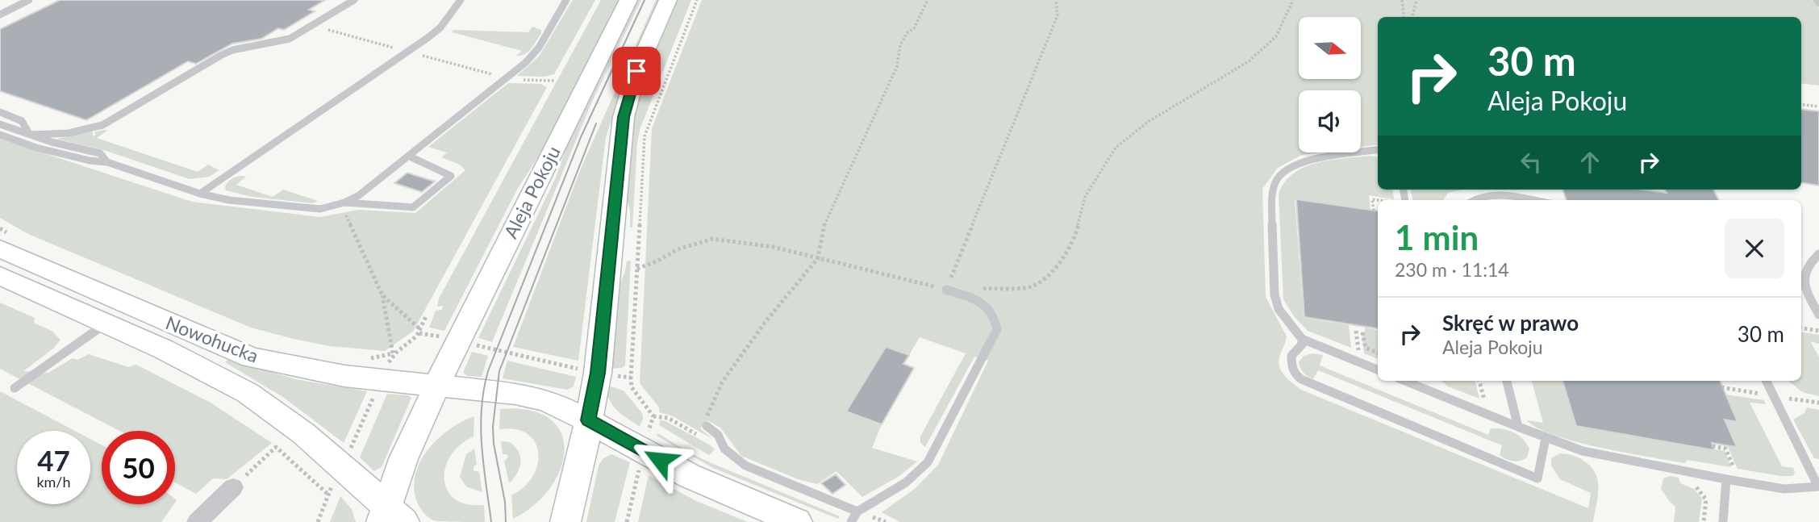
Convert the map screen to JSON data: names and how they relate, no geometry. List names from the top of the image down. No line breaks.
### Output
{"streets":{"main road":["Aleja Pokoju","Nowohucka"]},"crossings":[["Aleja Pokoju","Nowohucka"]],"north":"right","page":{"turn":["30 m","Aleja Pokoju"],"heading":["1 min","230 m · 11:14"],"list":[{"name":"Skręć w prawo","note":"Aleja Pokoju","value":"30 m"}],"speed":"47 km/h","limit":"50"}}
